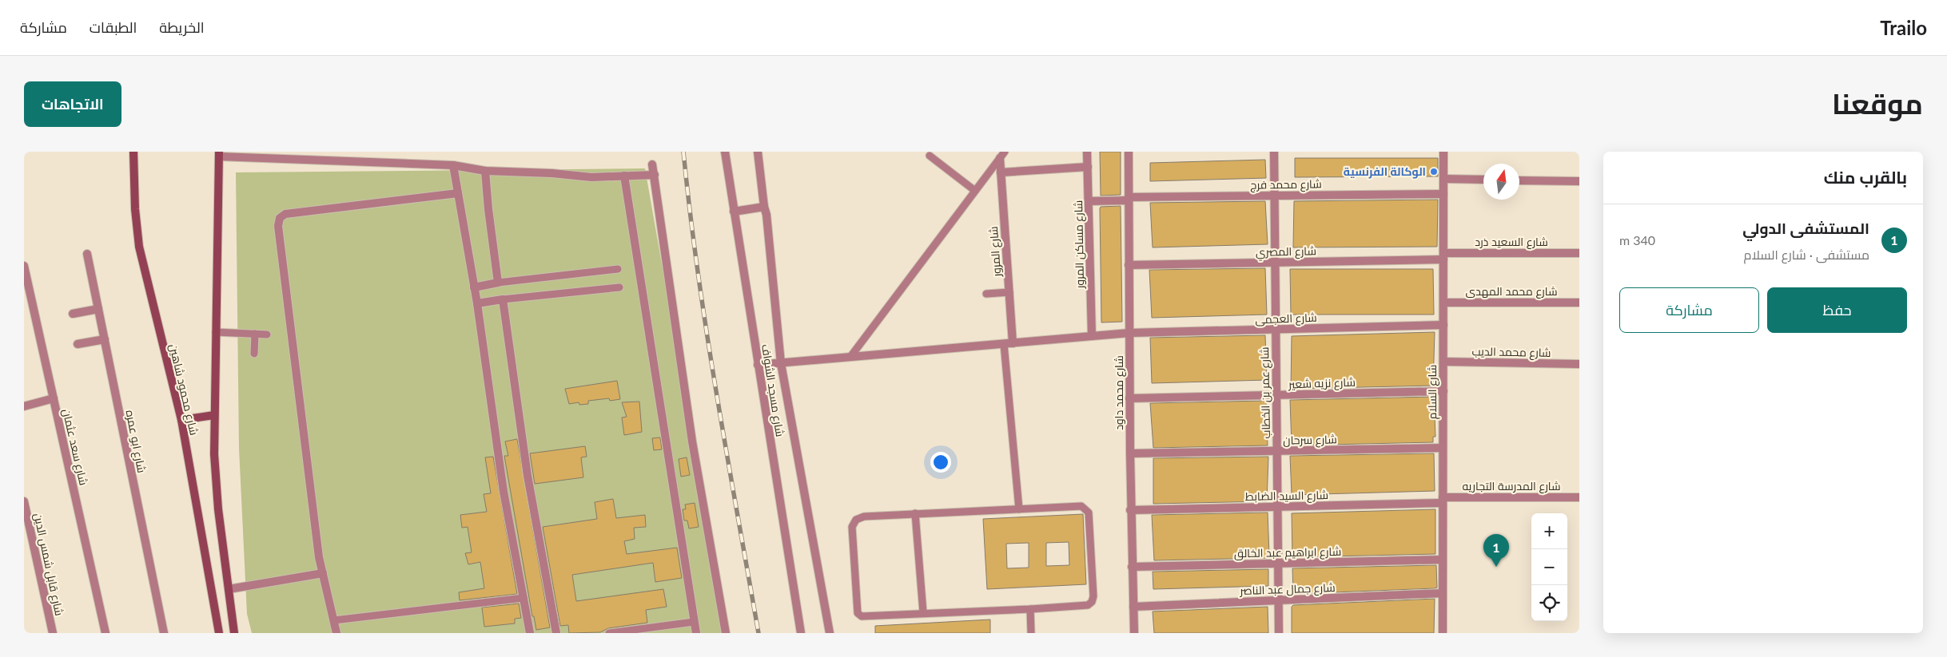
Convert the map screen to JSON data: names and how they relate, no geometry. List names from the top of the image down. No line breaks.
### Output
{"streets":{"main road":["شارع محمود شاهين"],"street":["شارع محمد فرج","شارع السعيد ذرد","شارع مساكن المرور","شارع المرور","شارع المصري","شارع محمد المهدى","شارع العجمى","شارع محمد الديب","شارع نزيه شعير","شارع مسجد الشواف","شارع السلام","شارع محمد داود","شارع عمر بن الخطاب","شارع سرحان","شارع ابو عمره","شارع سعد عثمان","شارع المدرسة التجاريه","شارع السيد الضابط","شارع ابراهيم عبد الخالق","شارع قابل شمس الدين","شارع جمال عبد الناصر"]},"crossings":[["شارع محمد فرج","شارع مساكن المرور"],["شارع محمد فرج","شارع السلام"],["شارع محمد فرج","شارع محمد داود"],["شارع محمد فرج","شارع عمر بن الخطاب"],["شارع السعيد ذرد","شارع المصري"],["شارع السعيد ذرد","شارع السلام"],["شارع مساكن المرور","شارع العجمى"],["شارع المرور","شارع العجمى"],["شارع المصري","شارع السلام"],["شارع المصري","شارع محمد داود"],["شارع المصري","شارع عمر بن الخطاب"],["شارع محمد المهدى","شارع السلام"],["شارع العجمى","شارع مسجد الشواف"],["شارع العجمى","شارع السلام"],["شارع العجمى","شارع محمد داود"],["شارع العجمى","شارع عمر بن الخطاب"],["شارع محمد الديب","شارع السلام"],["شارع نزيه شعير","شارع السلام"],["شارع نزيه شعير","شارع محمد داود"],["شارع نزيه شعير","شارع عمر بن الخطاب"],["شارع السلام","شارع سرحان"],["شارع السلام","شارع المدرسة التجاريه"],["شارع السلام","شارع السيد الضابط"],["شارع السلام","شارع ابراهيم عبد الخالق"],["شارع السلام","شارع جمال عبد الناصر"],["شارع محمد داود","شارع سرحان"],["شارع محمد داود","شارع السيد الضابط"],["شارع محمد داود","شارع ابراهيم عبد الخالق"],["شارع محمد داود","شارع جمال عبد الناصر"],["شارع عمر بن الخطاب","شارع سرحان"],["شارع عمر بن الخطاب","شارع السيد الضابط"],["شارع عمر بن الخطاب","شارع ابراهيم عبد الخالق"],["شارع عمر بن الخطاب","شارع جمال عبد الناصر"],["شارع المدرسة التجاريه","شارع السيد الضابط"]],"places":["الوكالة الفرنسية"],"north":"top","page":{"header":"Trailo","nav":["الخريطة","الطبقات","مشاركة"],"title":"موقعنا","buttons":["الاتجاهات",["حفظ","مشاركة"]],"heading":"بالقرب منك","list":[{"mark":"1","name":"المستشفى الدولي","note":"مستشفى · شارع السلام","value":"340 m"}],"map_buttons":["+","−"],"pins":"1"}}
